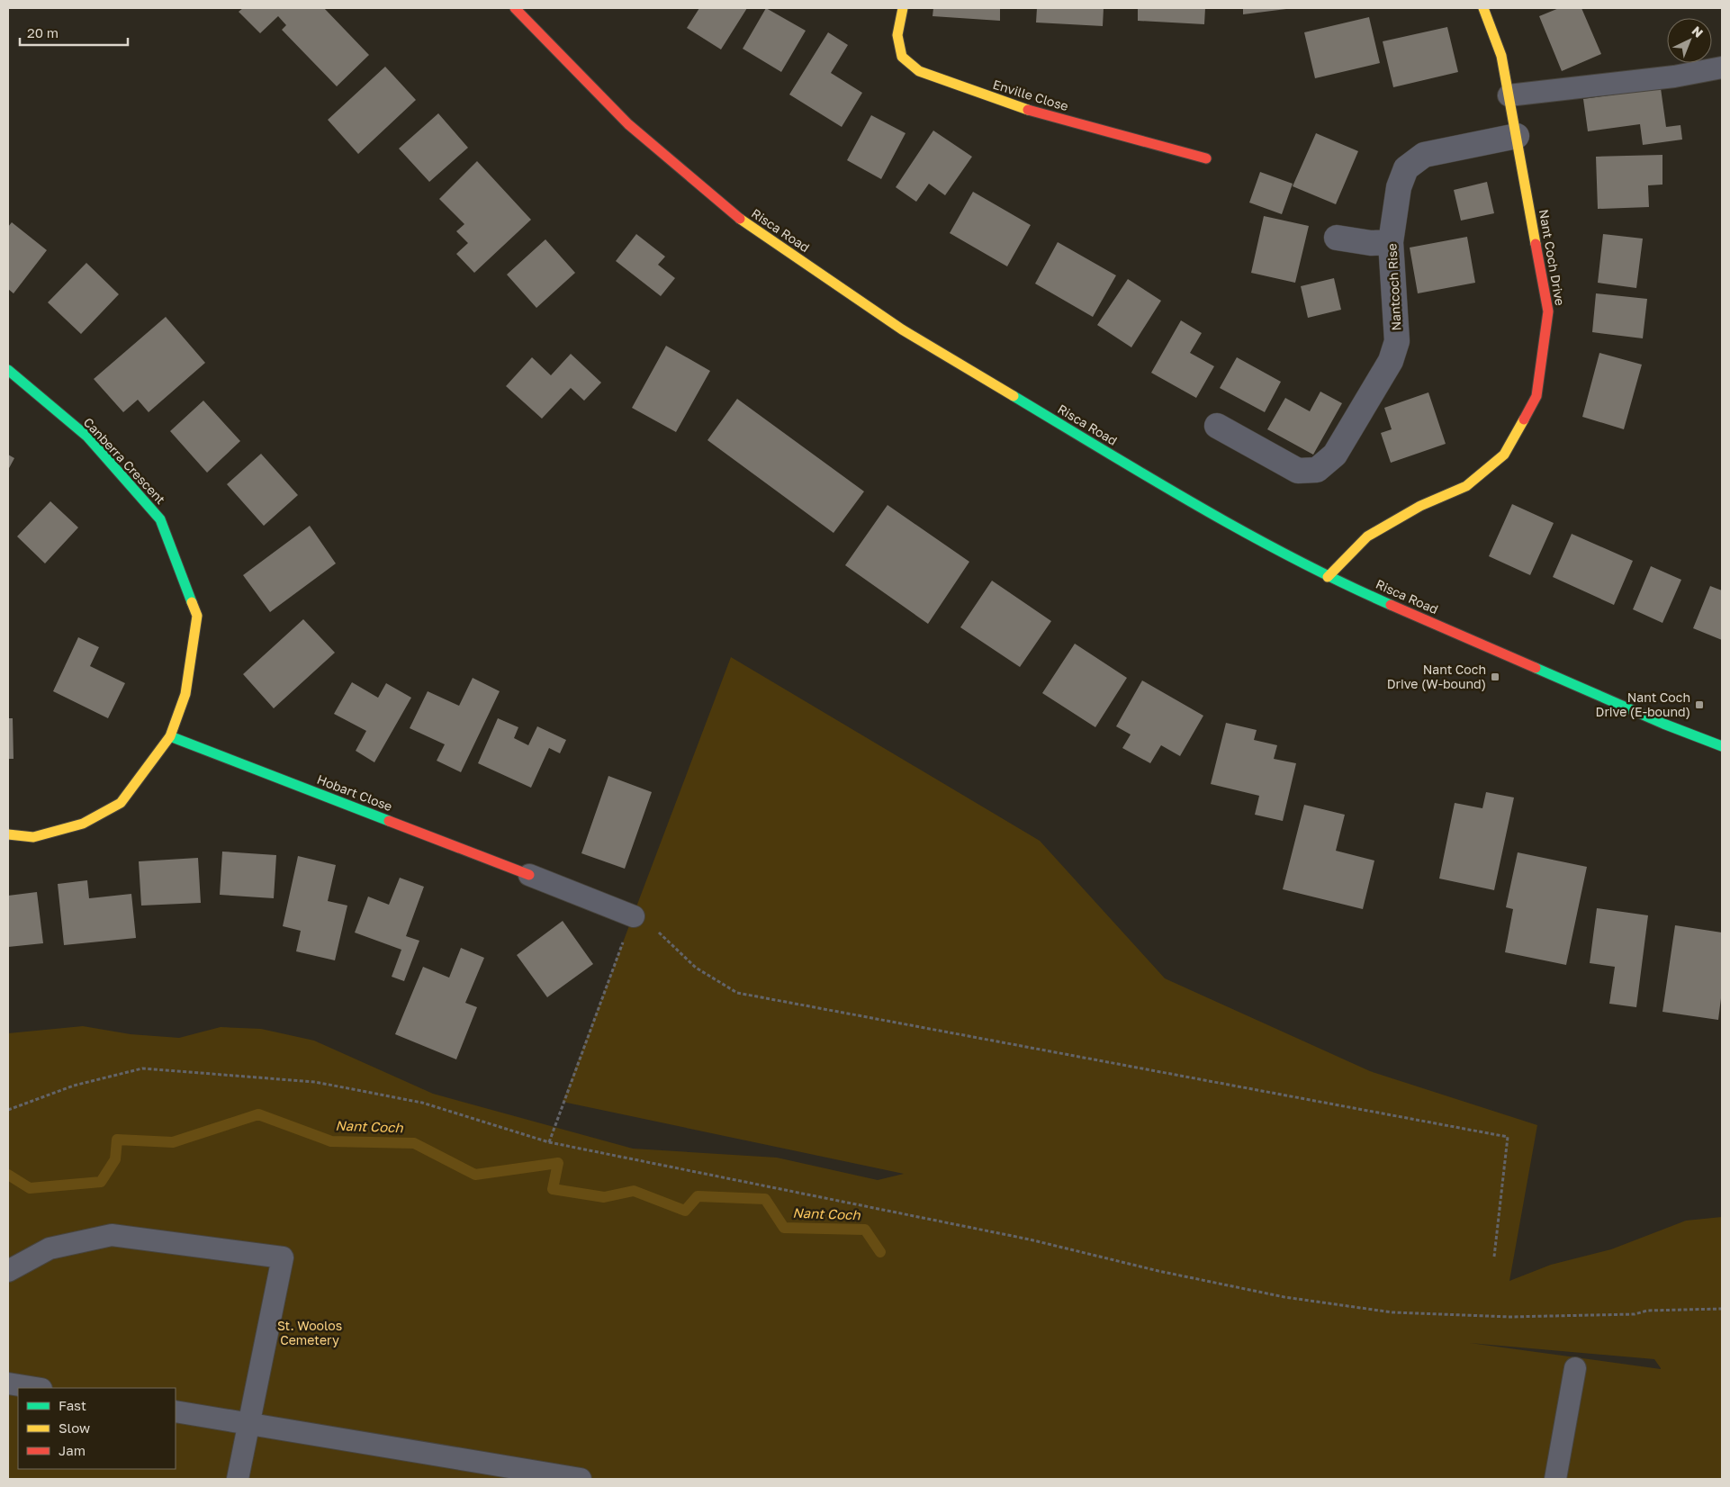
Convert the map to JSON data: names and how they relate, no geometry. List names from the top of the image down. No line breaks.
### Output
{"streets":{"street":["Enville Close","Risca Road","Nant Coch Drive","Nantcoch Rise","Canberra Crescent","Hobart Close"]},"crossings":[["Risca Road","Nant Coch Drive"],["Nant Coch Drive","Nantcoch Rise"],["Canberra Crescent","Hobart Close"]],"water":["Nant Coch"],"parks":["St. Woolos Cemetery"],"places":{"transit":["Nant Coch Drive (W-bound)","Nant Coch Drive (E-bound)"]},"legend":["Fast","Slow","Jam"],"scale_bar":"20 m","north":"top right"}
